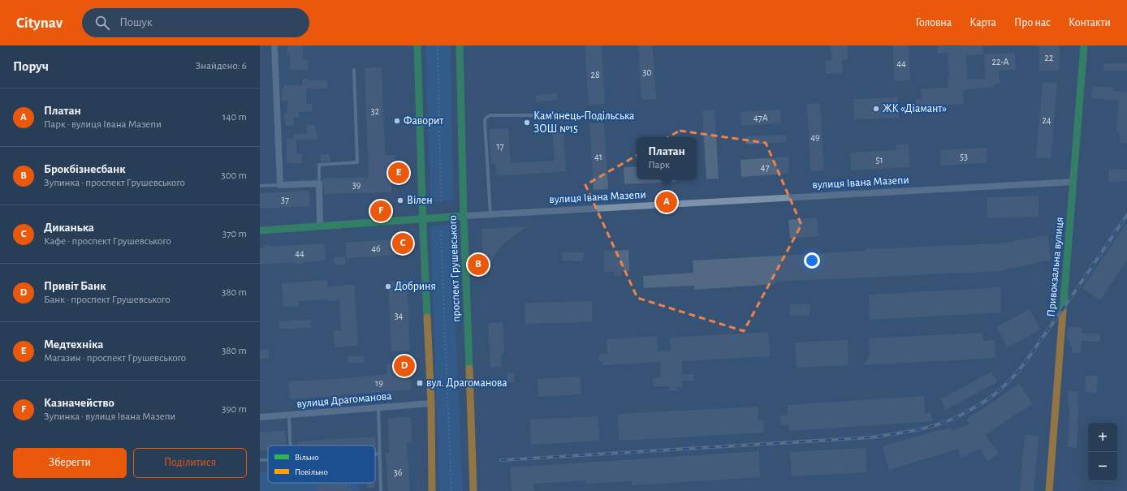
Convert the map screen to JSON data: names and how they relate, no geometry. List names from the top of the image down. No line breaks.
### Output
{"streets":{"main road":["вулиця Івана Мазепи","Привокзальна вулиця","проспект Грушевського"],"street":["вулиця Драгоманова"]},"crossings":[["вулиця Івана Мазепи","Привокзальна вулиця"],["вулиця Івана Мазепи","проспект Грушевського"]],"places":{"other":["ЖК «Діамант»","Фаворит","Кам'янець-Подільська ЗОШ №15","Вiлен","Добриня"],"transit":["вул. Драгоманова"]},"house_numbers":["22","22-А","44","30","28","32","47А","24","49","17","41","53","51","47","39","37","46","44","34","19","36"],"legend":["Вільно","Повільно"],"page":{"header":"Citynav","search":"Пошук","nav":["Головна","Карта","Про нас","Контакти"],"heading":["Поруч","Знайдено: 6"],"list":[{"mark":"A","name":"Платан","note":"Парк · вулиця Івана Мазепи","value":"140 m"},{"mark":"B","name":"Брокбізнесбанк","note":"Зупинка · проспект Грушевського","value":"300 m"},{"mark":"C","name":"Диканька","note":"Кафе · проспект Грушевського","value":"370 m"},{"mark":"D","name":"Привіт Банк","note":"Банк · проспект Грушевського","value":"380 m"},{"mark":"E","name":"Медтехніка","note":"Магазин · проспект Грушевського","value":"380 m"},{"mark":"F","name":"Казначейство","note":"Зупинка · вулиця Івана Мазепи","value":"390 m"}],"popup":["Платан","Парк"],"pins":["E","A","F","C","B","D"],"map_buttons":["+","−"],"buttons":["Зберегти","Поділитися"]}}
